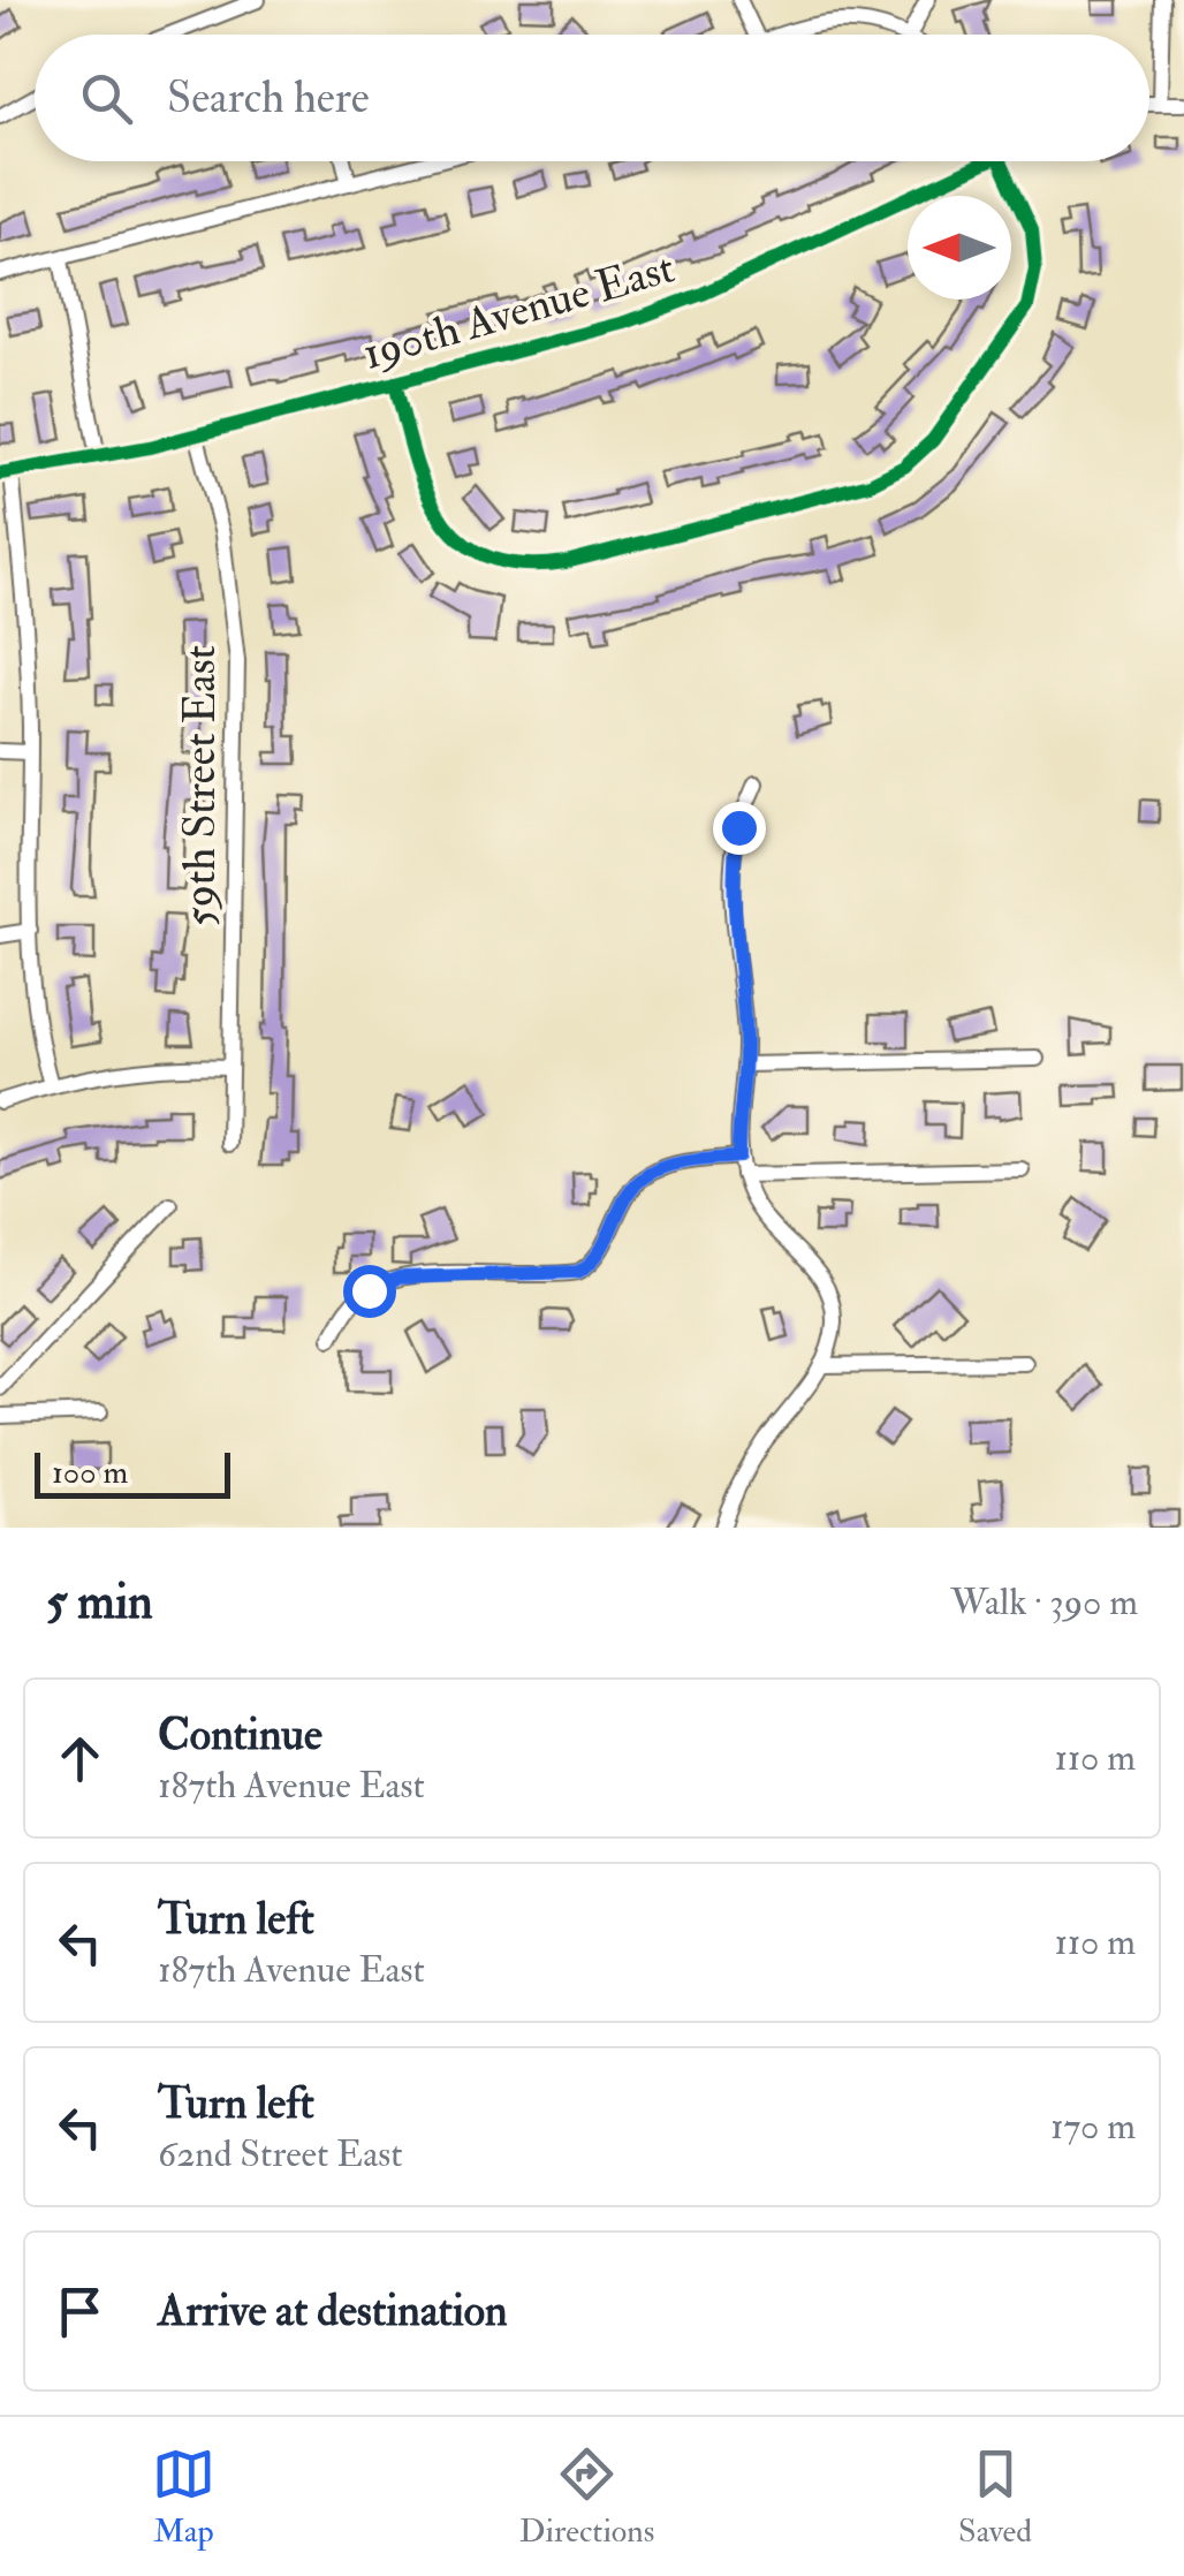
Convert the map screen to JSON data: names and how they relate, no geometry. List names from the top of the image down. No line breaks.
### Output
{"streets":{"street":["190th Avenue East","59th Street East"]},"crossings":[["190th Avenue East","59th Street East"]],"scale_bar":"100 m","north":"left","page":{"search":"Search here","scale":"100 m","heading":["5 min","Walk · 390 m"],"list":[["Continue","187th Avenue East","110 m"],["Turn left","187th Avenue East","110 m"],["Turn left","62nd Street East","170 m"],"Arrive at destination"],"nav":["Map","Directions","Saved"]}}
